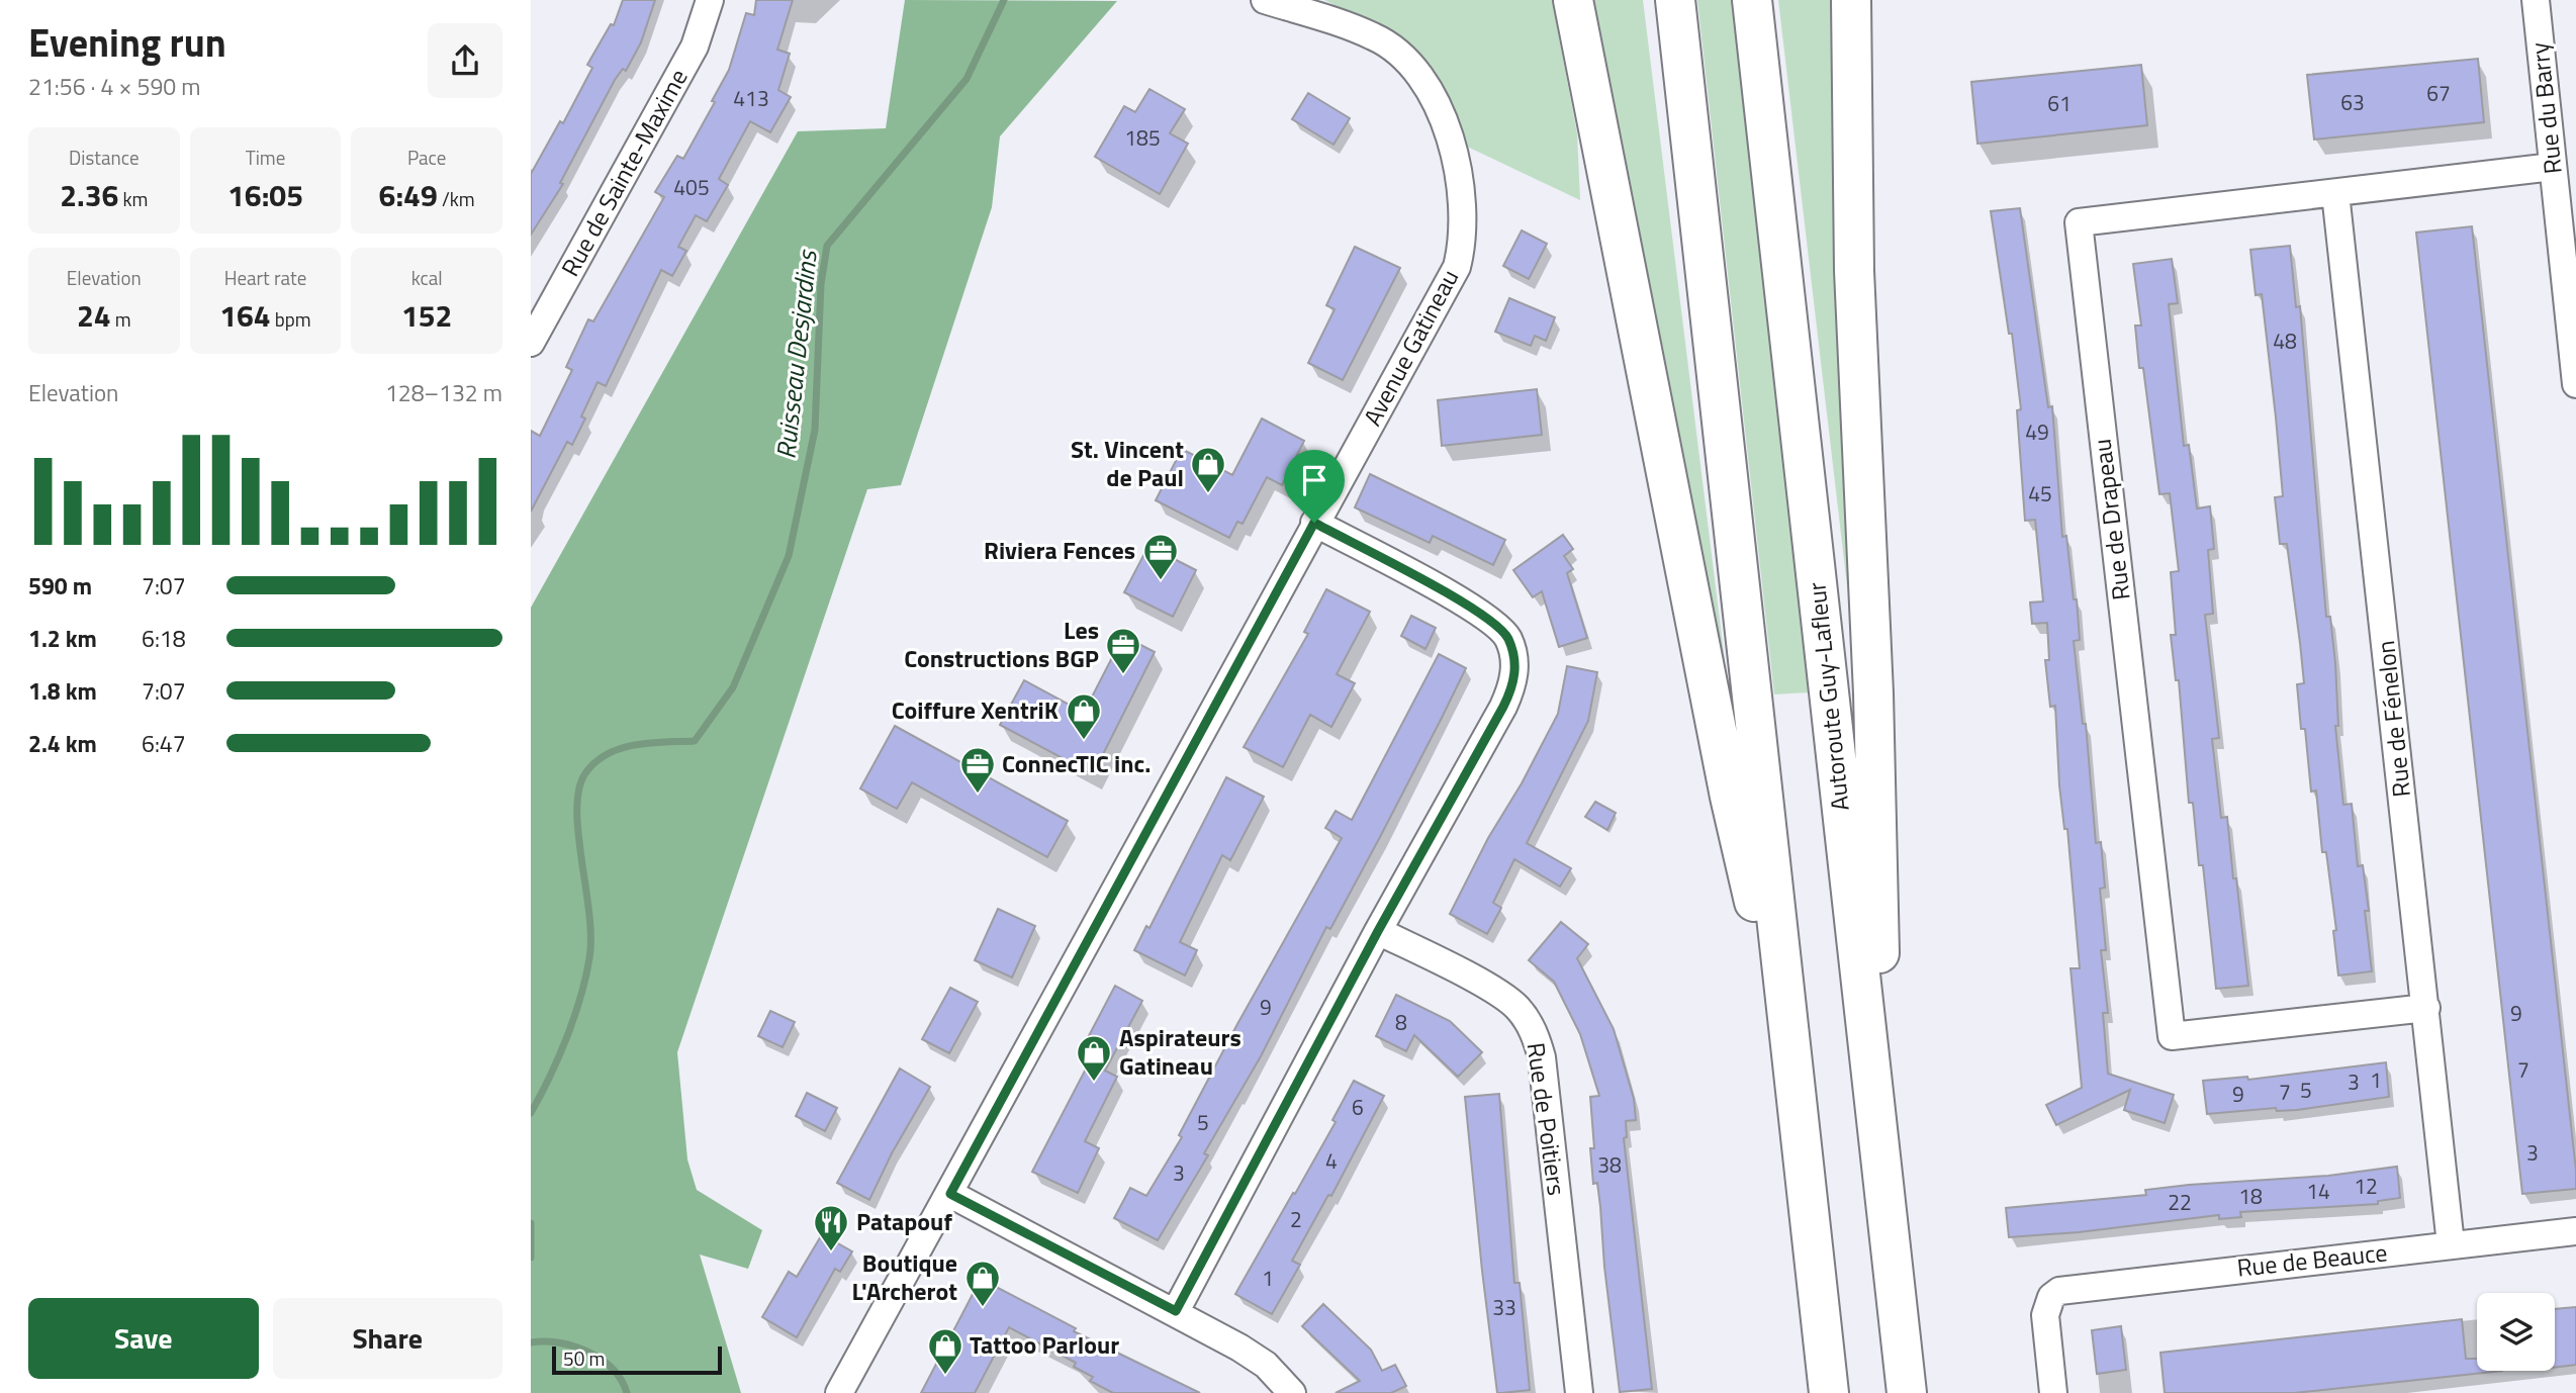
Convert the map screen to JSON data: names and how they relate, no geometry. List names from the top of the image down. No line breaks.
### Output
{"streets":{"highway":["Autoroute Guy-Lafleur"],"street":["Rue du Barry","Rue de Sainte-Maxime","Avenue Gatineau","Rue de Drapeau","Rue de Fénelon","Rue de Poitiers","Rue de Beauce"]},"crossings":[["Rue du Barry","Rue de Drapeau"],["Rue de Drapeau","Rue de Fénelon"],["Rue de Fénelon","Rue de Beauce"]],"water":["Ruisseau Desjardins"],"places":{"shop":["St. Vincent de Paul","Coiffure XentriK","Aspirateurs Gatineau","Boutique L'Archerot","Tattoo Parlour"],"office":["Riviera Fences","Les Constructions BGP","ConnecTIC inc."],"restaurant":["Patapouf"]},"house_numbers":["67","413","63","61","185","405","48","49","45","9","9","8","7","1","3","5","7","9","6","5","3","4","38","3","12","14","18","22","2","1","33"],"scale_bar":"50 m","page":{"heading":["Evening run","21:56 · 4 × 590 m"],"stats":[["Distance","2.36 km"],["Time","16:05"],["Pace","6:49 /km"],["Elevation","24 m"],["Heart rate","164 bpm"],["kcal","152"]],"chart":["Elevation","128–132 m"],"list":[{"name":"590 m","note":"7:07"},{"name":"1.2 km","note":"6:18"},{"name":"1.8 km","note":"7:07"},{"name":"2.4 km","note":"6:47"}],"buttons":["Save","Share"],"scale":"50 m"}}
